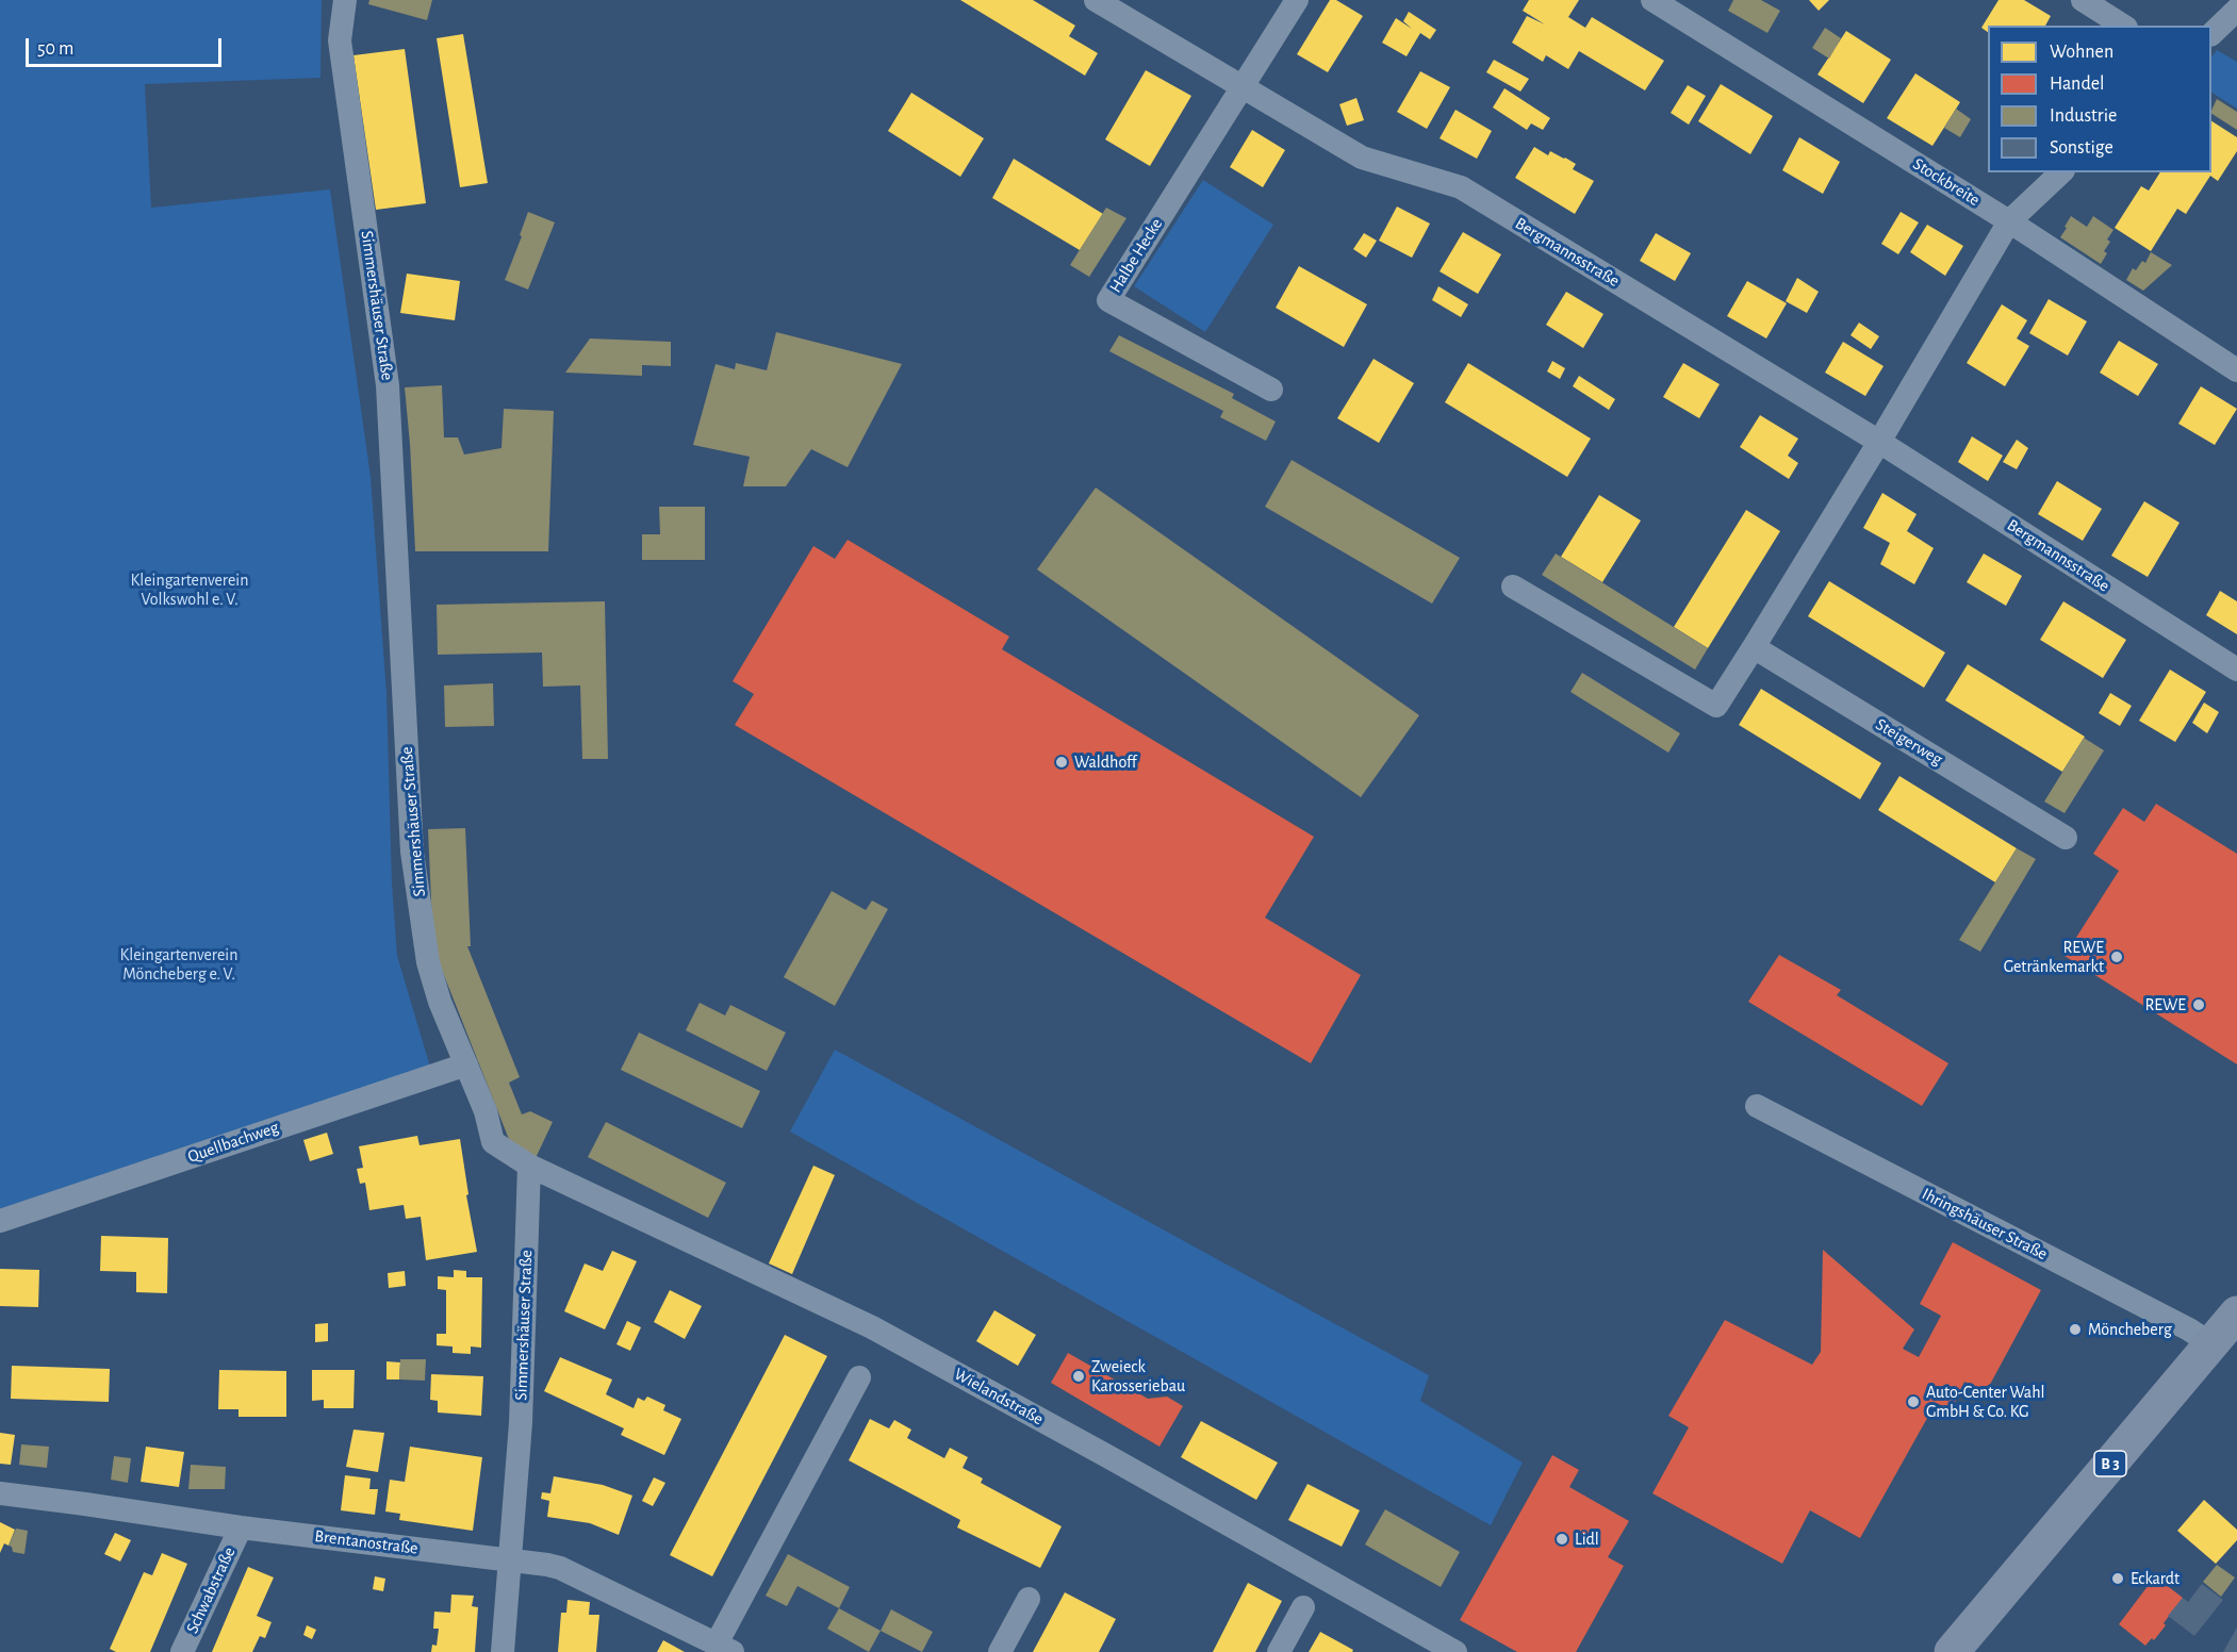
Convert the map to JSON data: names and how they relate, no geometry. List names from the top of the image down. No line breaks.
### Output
{"streets":{"main road":["B 3"],"street":["Stockbreite","Bergmannsstraße","Halbe Hecke","Simmershäuser Straße","Steigerweg","Quellbachweg","Ihringshäuser Straße","Wielandstraße","Brentanostraße","Schwabstraße"]},"crossings":[["Bergmannsstraße","Halbe Hecke"],["Simmershäuser Straße","Quellbachweg"],["Simmershäuser Straße","Wielandstraße"],["Simmershäuser Straße","Brentanostraße"],["Ihringshäuser Straße","B 3"],["Brentanostraße","Schwabstraße"]],"parks":["Kleingartenverein Volkswohl e. V.","Kleingartenverein Möncheberg e. V."],"places":["Waldhoff","REWE Getränkemarkt","REWE","Möncheberg","Zweieck Karosseriebau","Auto-Center Wahl GmbH & Co. KG","Lidl","Eckardt"],"legend":["Wohnen","Handel","Industrie","Sonstige"],"scale_bar":"50 m"}
